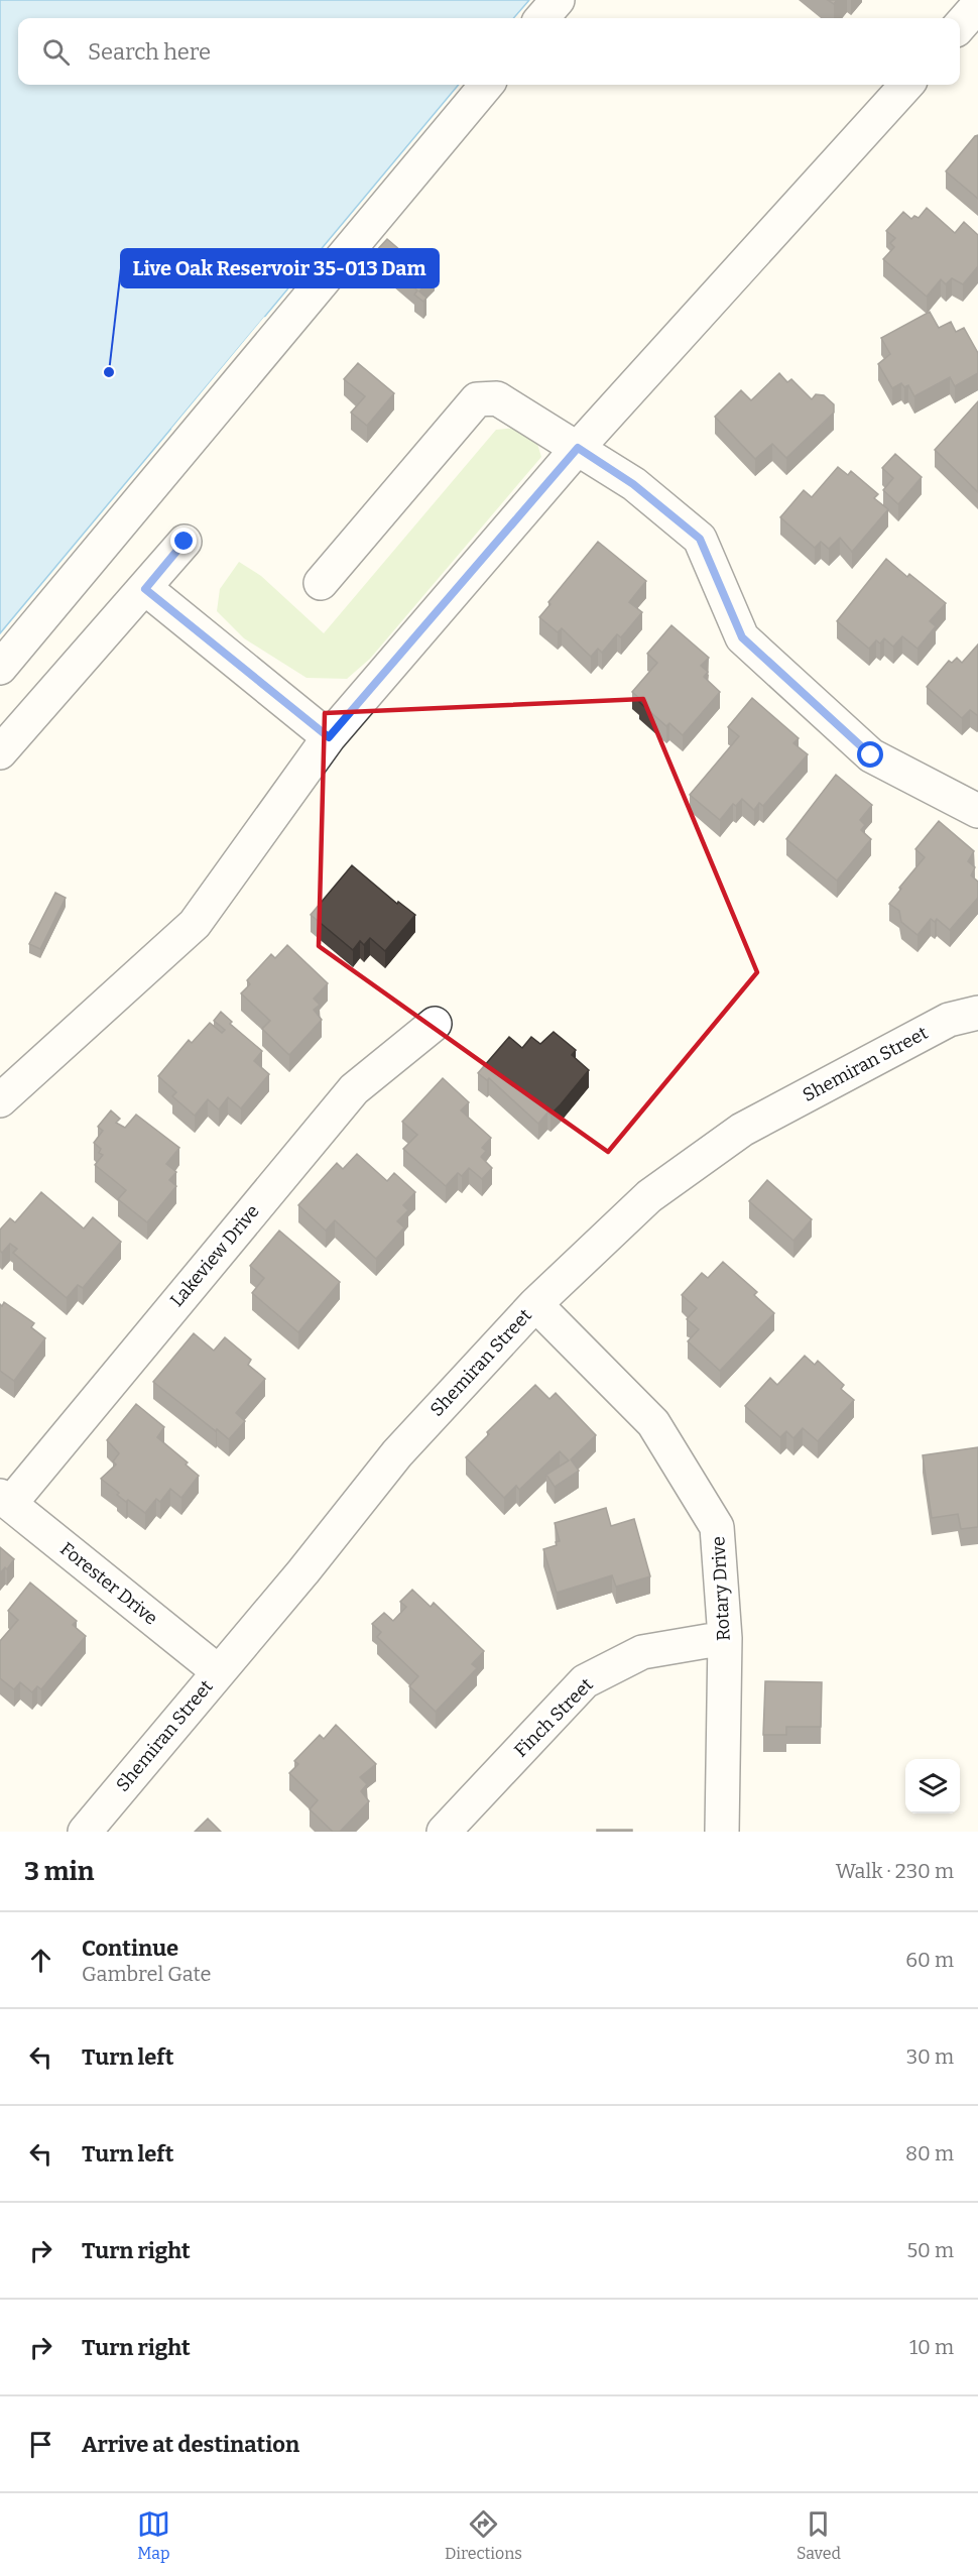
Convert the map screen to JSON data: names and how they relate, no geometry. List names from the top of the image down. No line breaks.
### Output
{"streets":{"street":["Shemiran Street","Lakeview Drive","Forester Drive","Rotary Drive","Finch Street"]},"crossings":[["Shemiran Street","Forester Drive"],["Shemiran Street","Rotary Drive"],["Lakeview Drive","Forester Drive"],["Rotary Drive","Finch Street"]],"places":["Live Oak Reservoir 35-013 Dam"],"page":{"search":"Search here","heading":["3 min","Walk · 230 m"],"list":[["Continue","Gambrel Gate","60 m"],["Turn left","30 m"],["Turn left","80 m"],["Turn right","50 m"],["Turn right","10 m"],"Arrive at destination"],"nav":["Map","Directions","Saved"]}}
